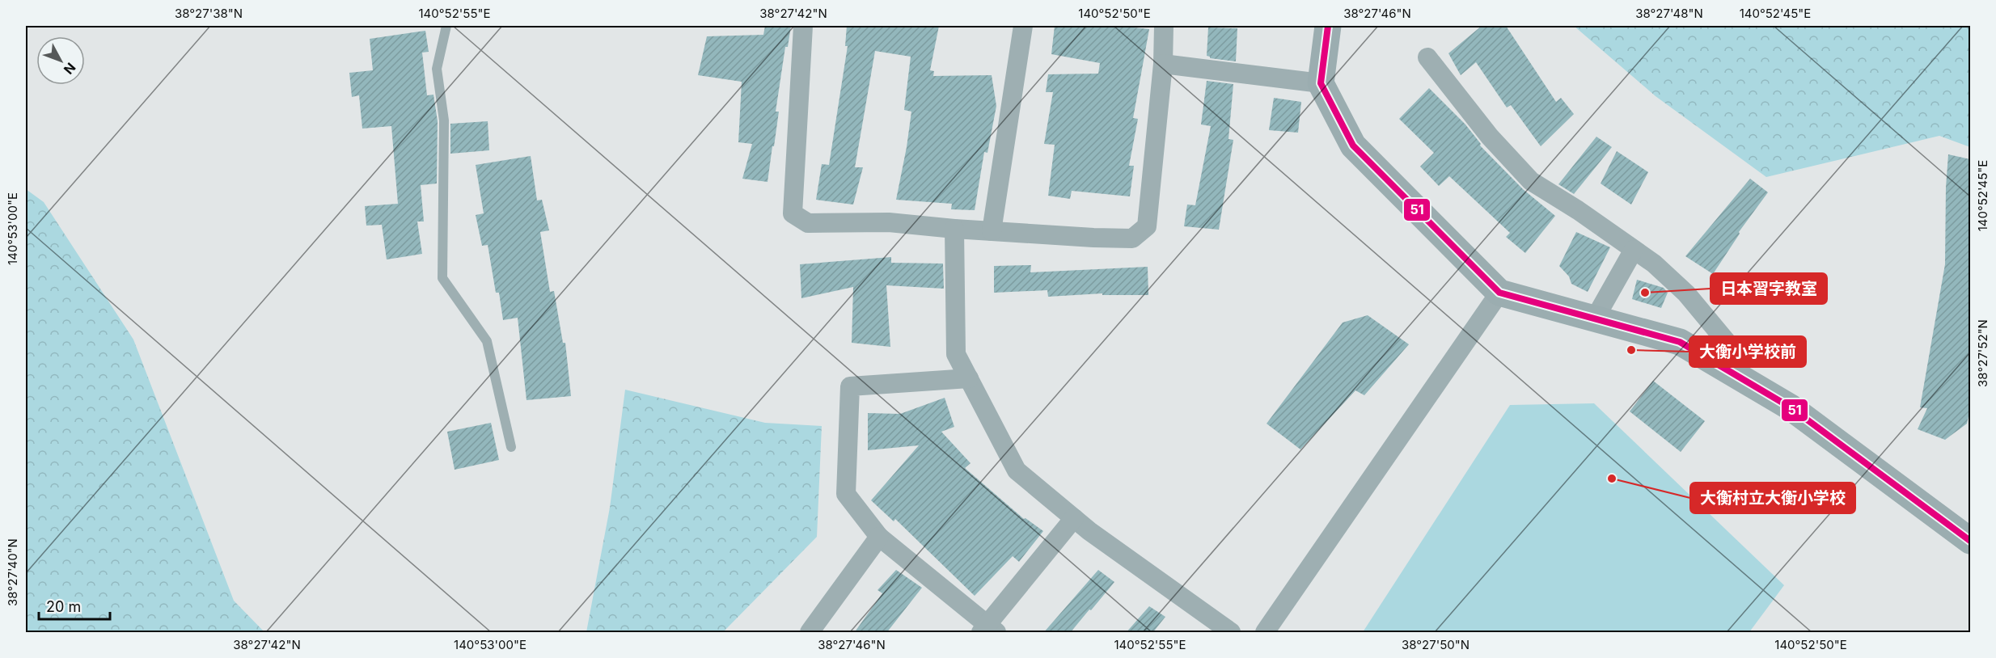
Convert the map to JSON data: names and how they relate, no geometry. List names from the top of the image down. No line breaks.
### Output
{"places":["日本習字教室","大衡小学校前","大衡村立大衡小学校"],"lines":["transit line 51"],"scale_bar":"20 m","north":"bottom right","coordinates":["38°27'38\"N","140°52'55\"E","38°27'42\"N","140°52'50\"E","38°27'46\"N","38°27'48\"N","140°52'45\"E","140°53'00\"E","38°27'52\"N","38°27'40\"N","38°27'50\"N"]}
